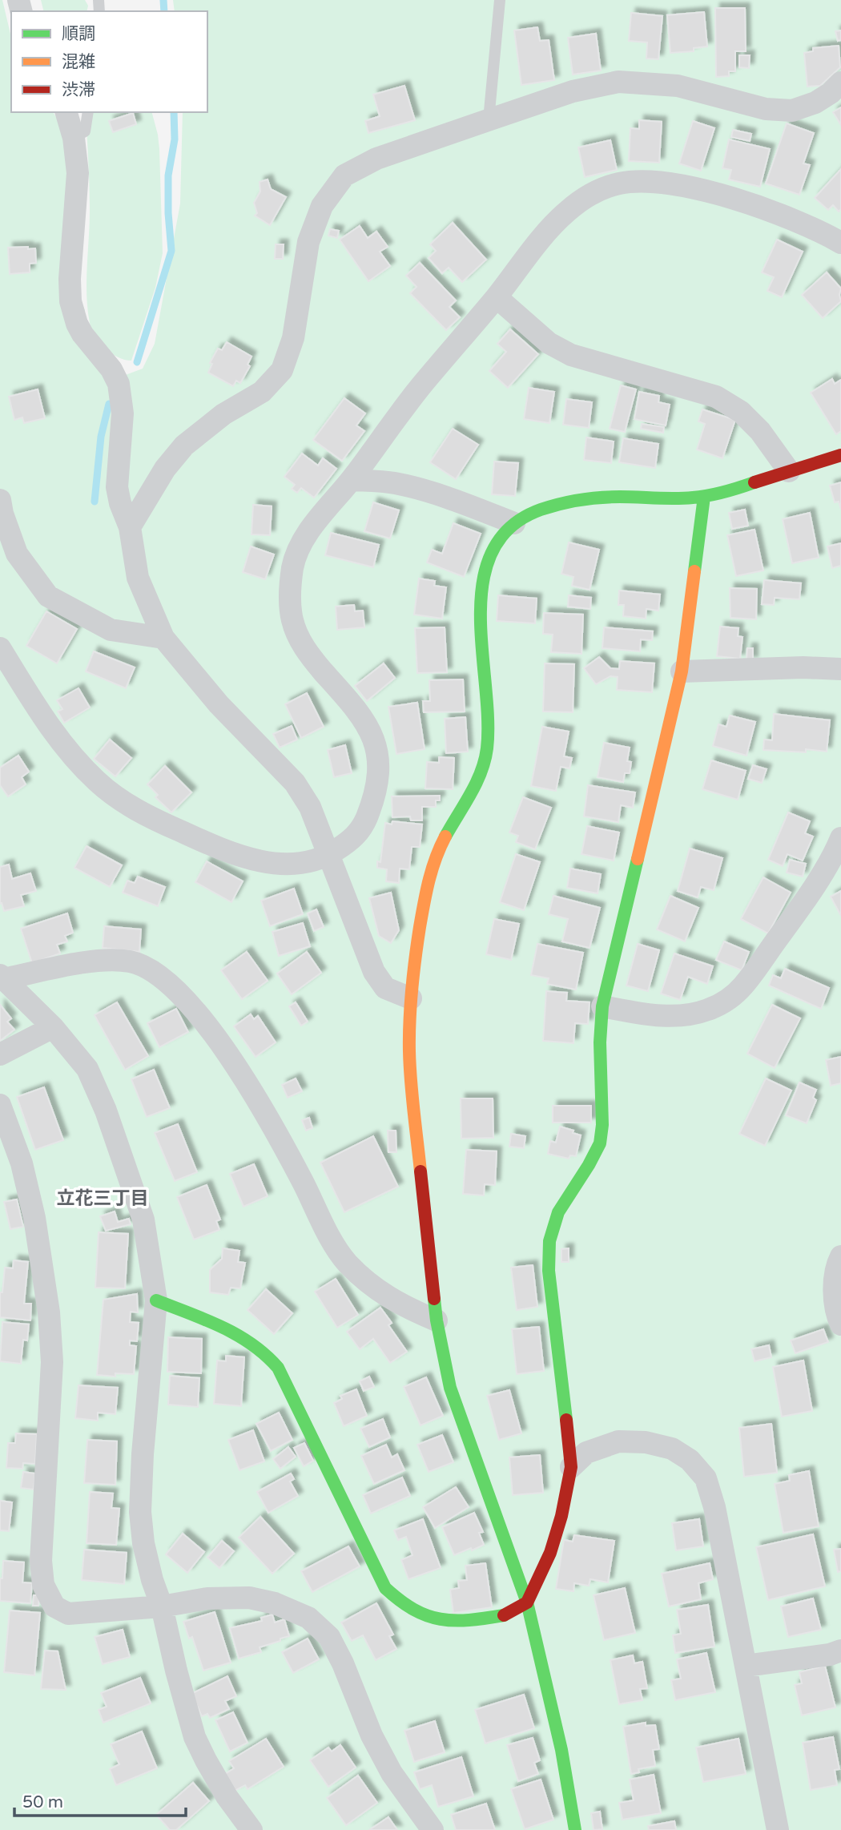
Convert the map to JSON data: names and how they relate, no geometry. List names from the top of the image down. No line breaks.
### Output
{"districts":["立花三丁目"],"legend":["順調","混雑","渋滞"],"scale_bar":"50 m"}
